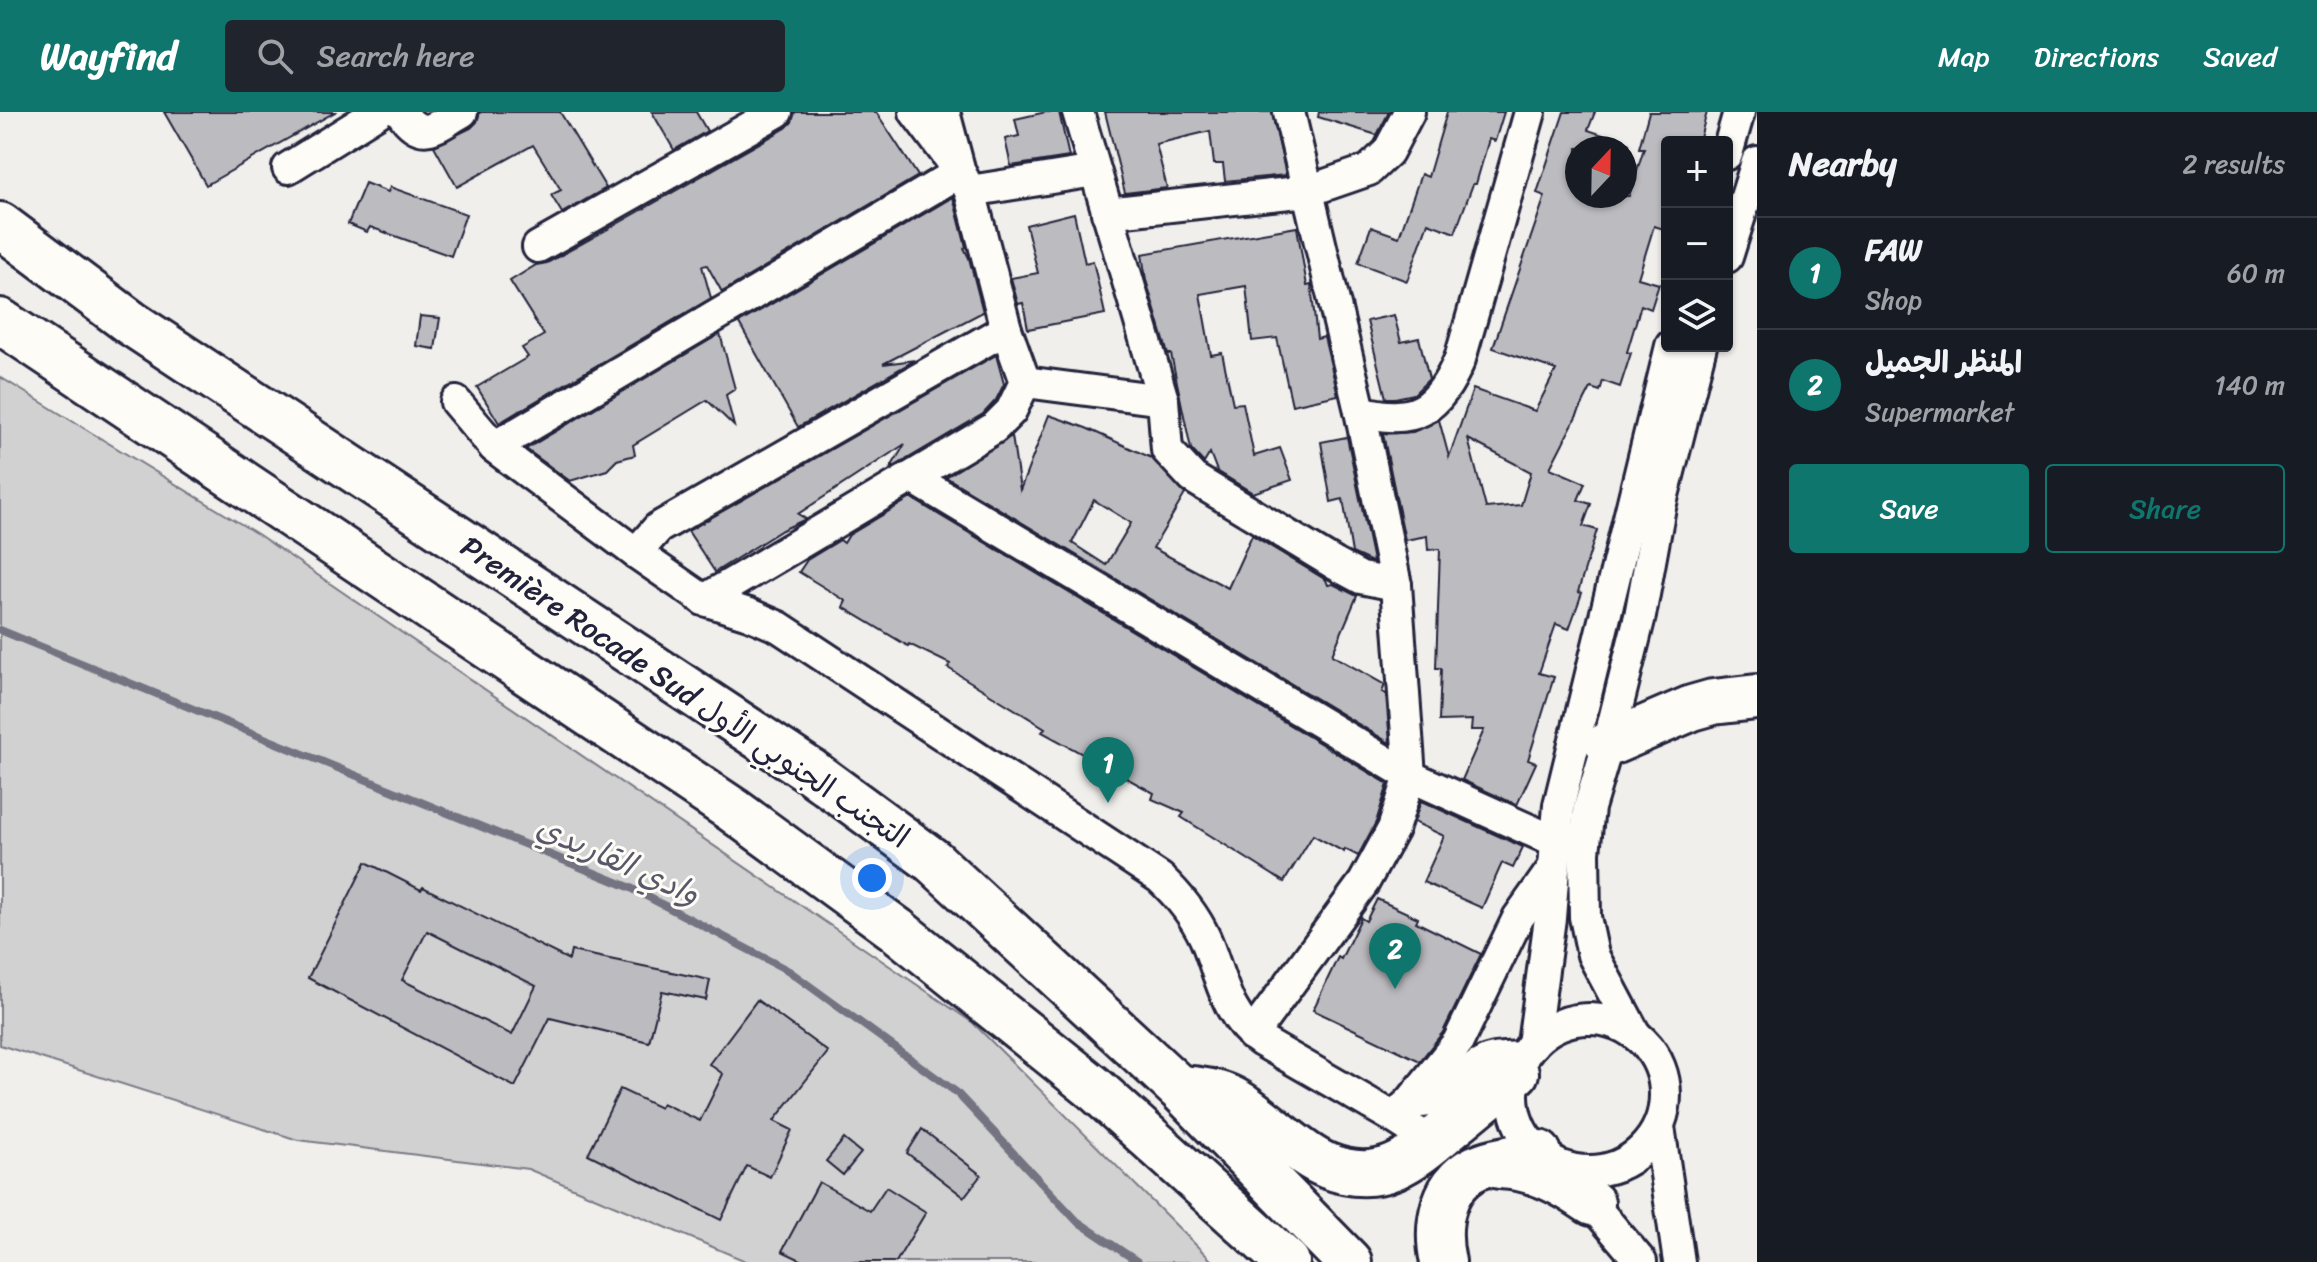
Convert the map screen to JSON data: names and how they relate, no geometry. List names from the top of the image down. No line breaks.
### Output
{"streets":{"highway":["Première Rocade Sud التجنب الجنوبي الأول"]},"water":["وادي القاريدي"],"north":"top","page":{"header":"Wayfind","search":"Search here","nav":["Map","Directions","Saved"],"heading":["Nearby","2 results"],"map_buttons":["+","−"],"list":[{"mark":"1","name":"FAW","note":"Shop","value":"60 m"},{"mark":"2","name":"المنظر الجميل","note":"Supermarket","value":"140 m"}],"buttons":["Save","Share"],"pins":["1","2"]}}
